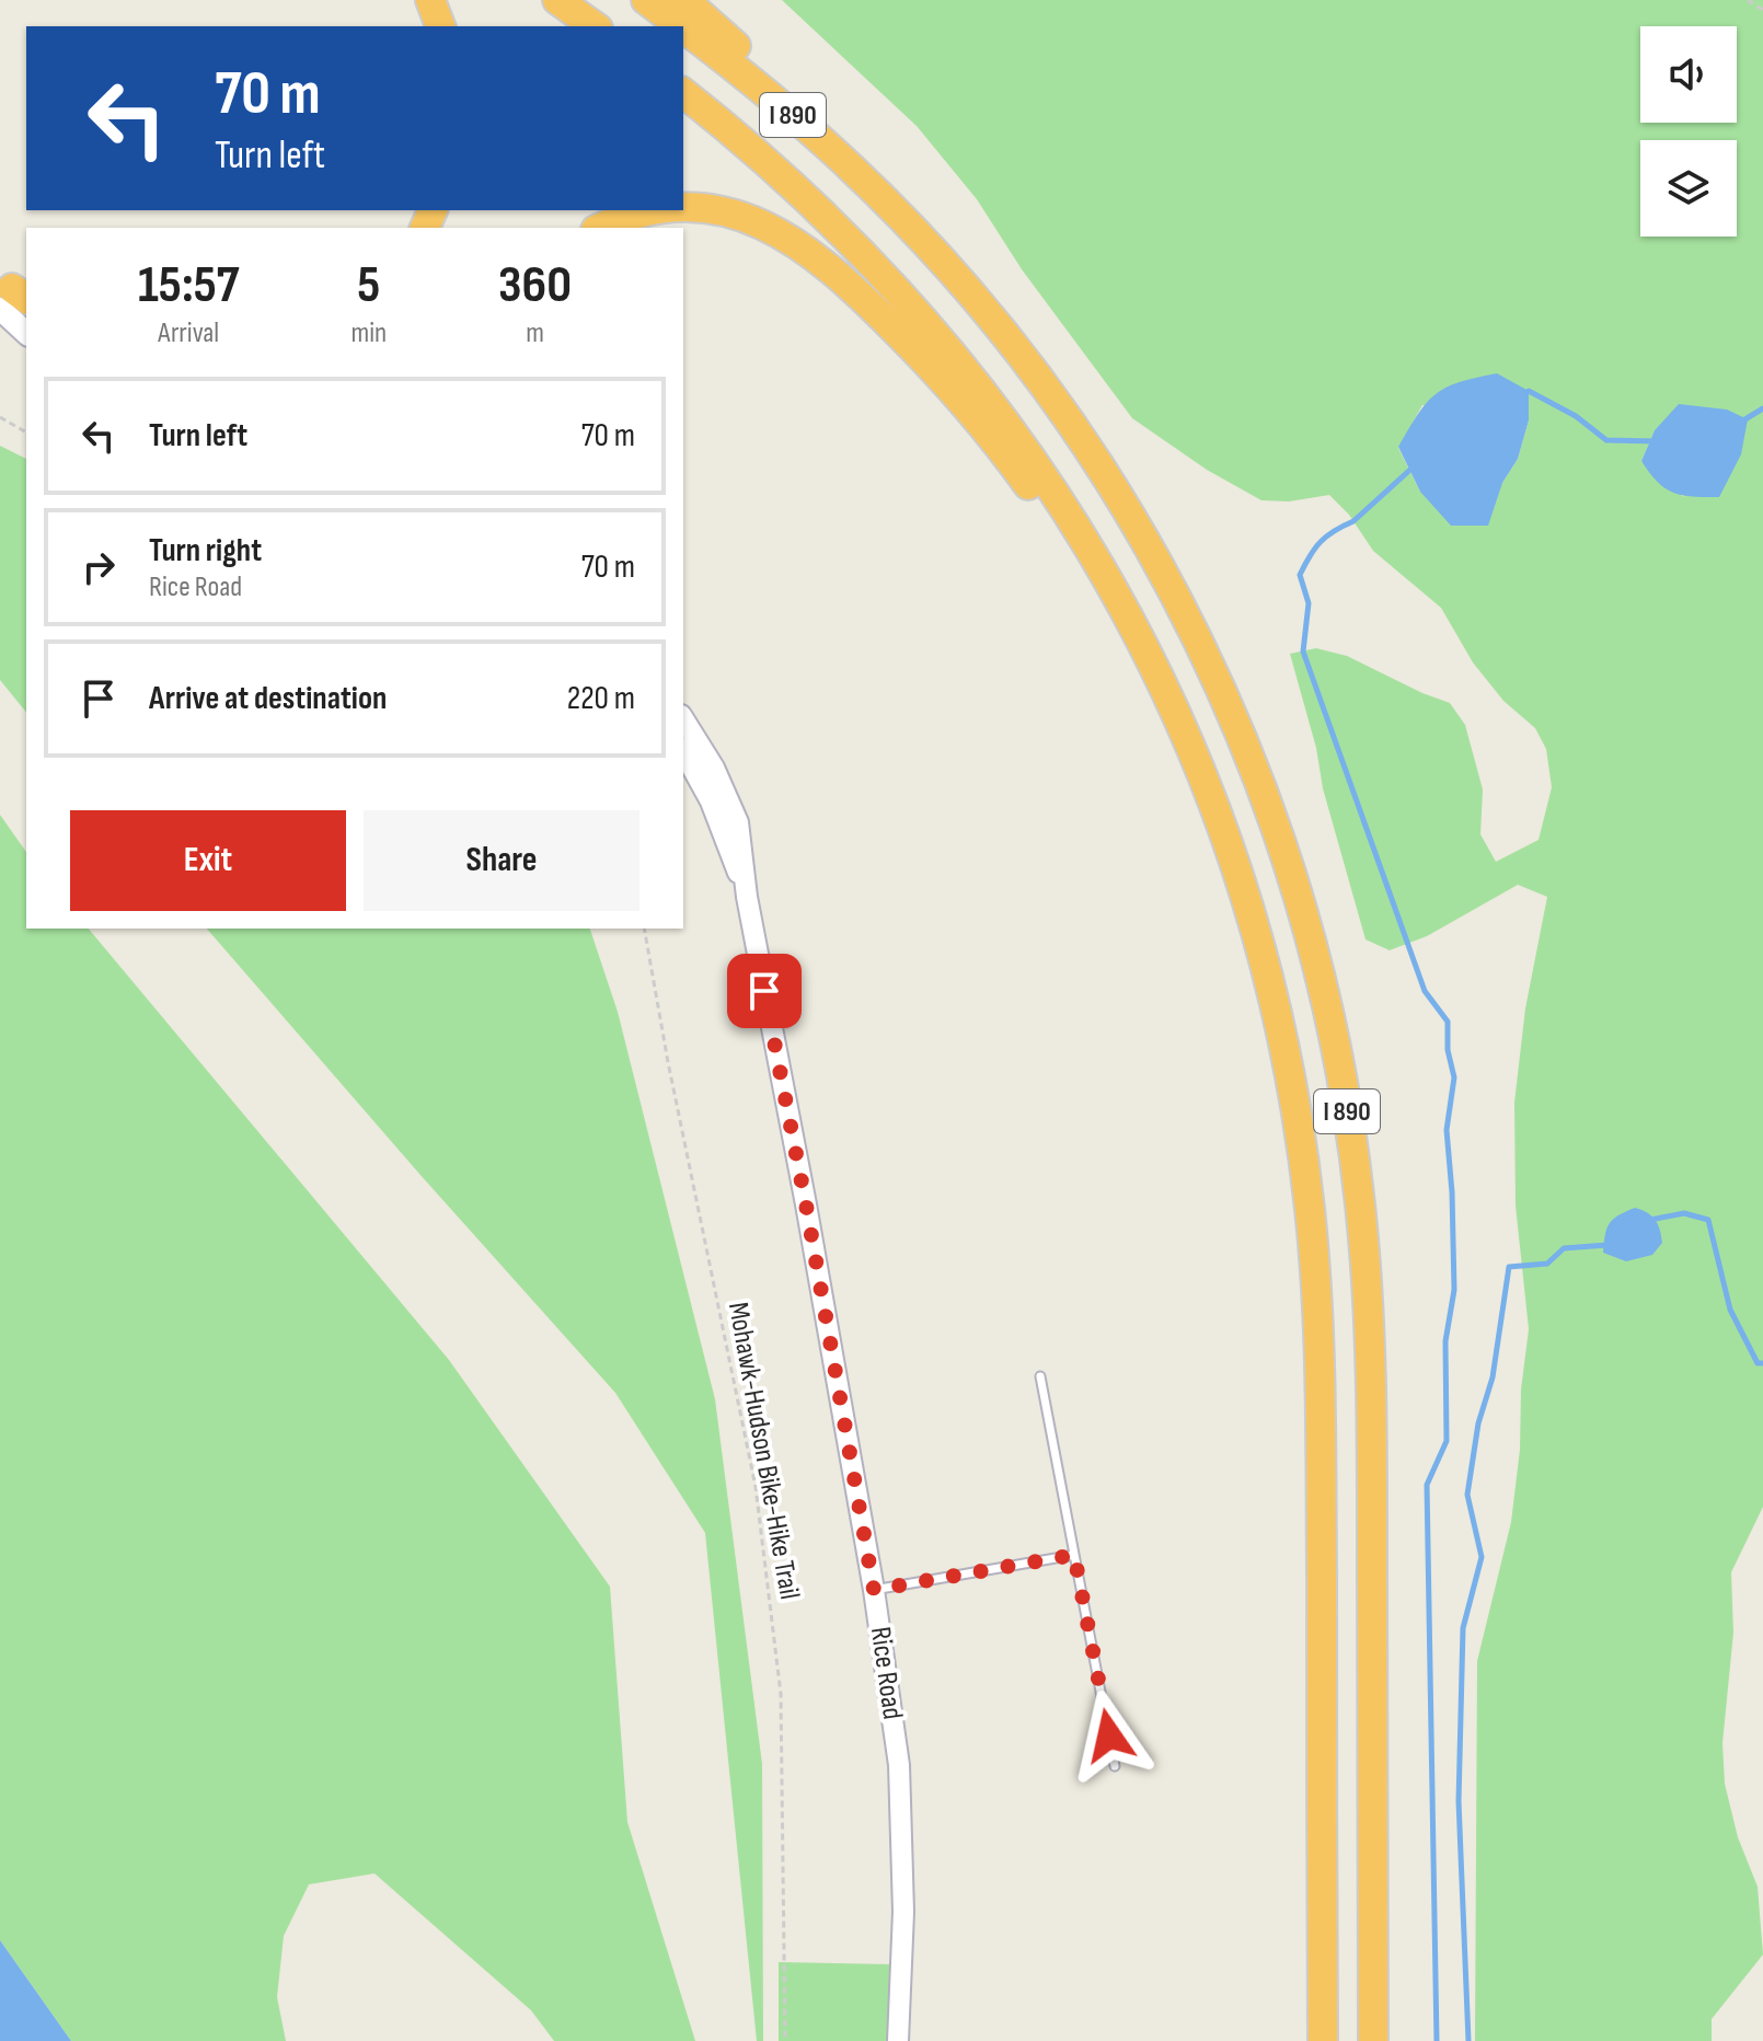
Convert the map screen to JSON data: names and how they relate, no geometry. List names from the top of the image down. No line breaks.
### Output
{"streets":{"highway":["I 890"],"street":["Rice Road"],"path":["Mohawk-Hudson Bike-Hike Trail"]},"page":{"turn":["70 m","Turn left"],"eta":["15:57","Arrival","5","min","360","m"],"list":[{"name":"Turn left","value":"70 m"},{"name":"Turn right","note":"Rice Road","value":"70 m"},{"name":"Arrive at destination","value":"220 m"}],"buttons":["Exit","Share"]}}
